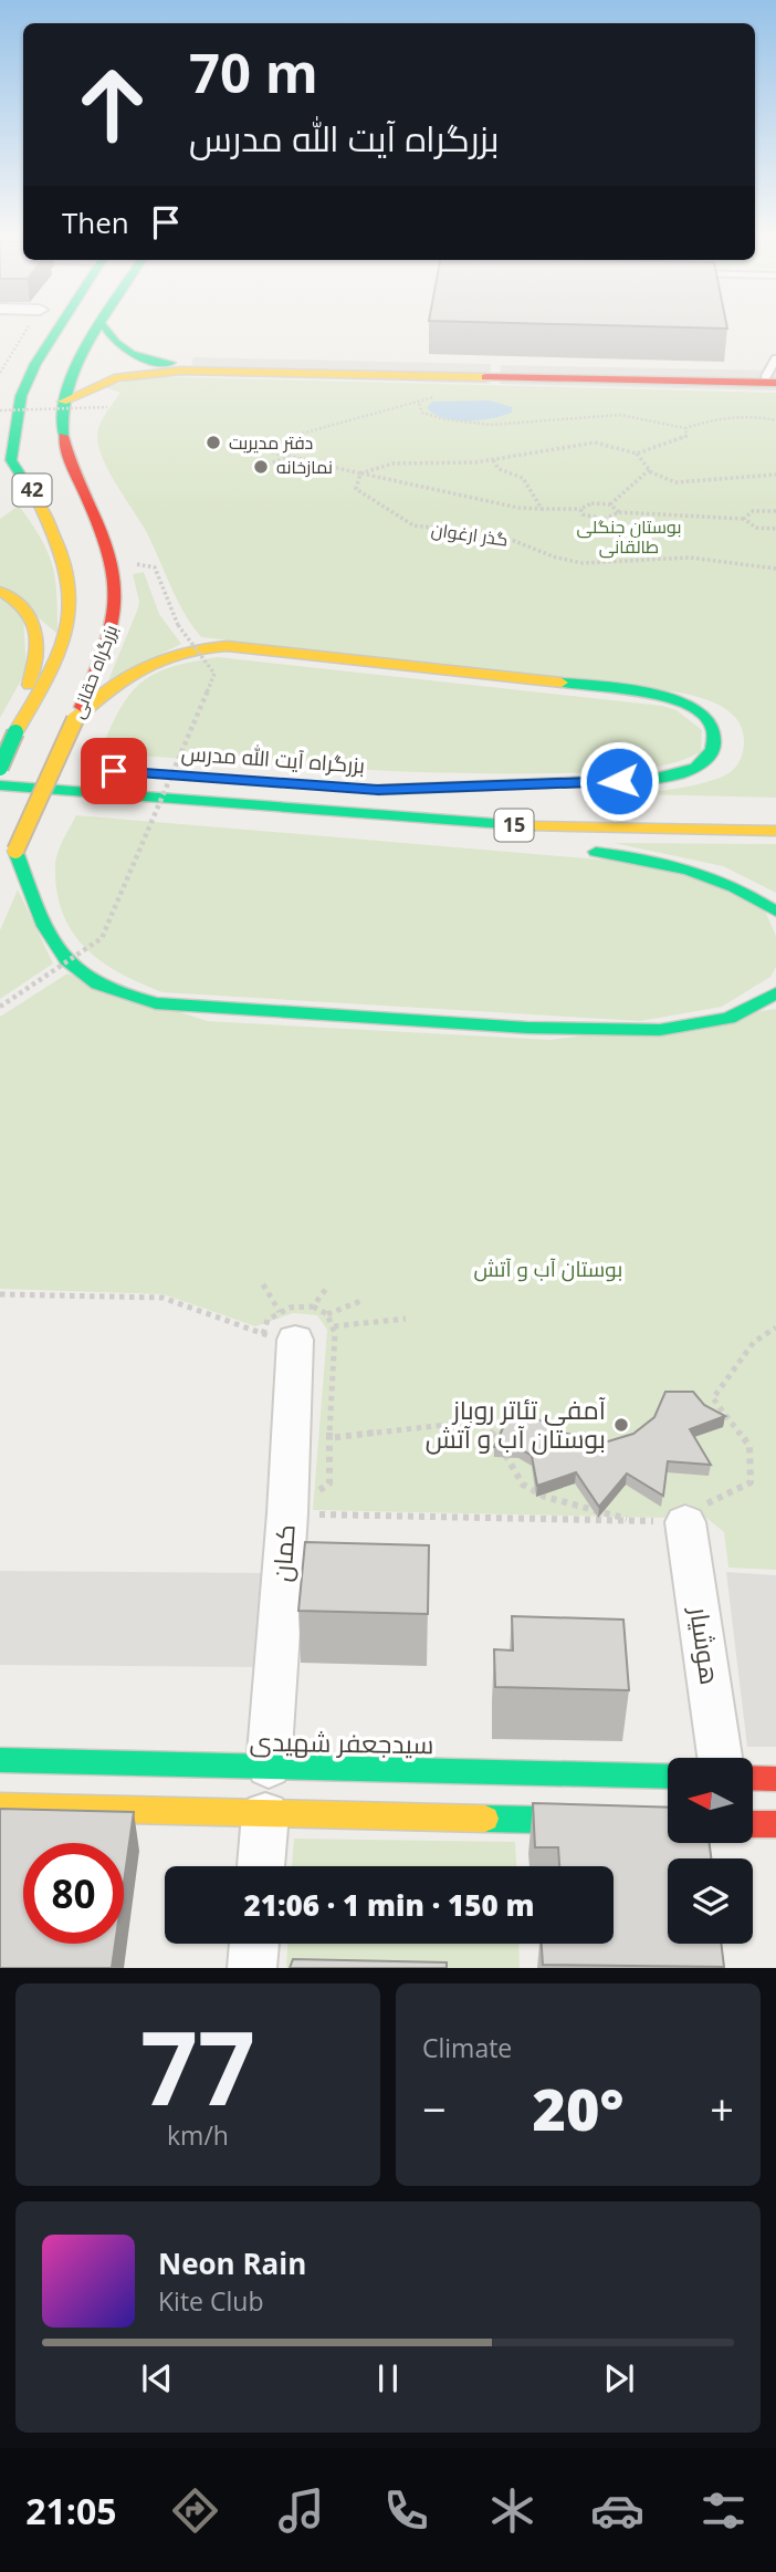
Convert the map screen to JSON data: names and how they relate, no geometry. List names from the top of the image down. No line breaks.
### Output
{"streets":{"main road":["42","بزرگراه حقانی","بزرگراه آیت الله مدرس","15","سیدجعفر شهیدی"],"street":["کمان","هوشیار"],"path":["گذر ارغوان"]},"crossings":[["42","بزرگراه حقانی"],["بزرگراه حقانی","بزرگراه آیت الله مدرس"],["کمان","سیدجعفر شهیدی"]],"parks":["بوستان جنگلی طالقانی","بوستان آب و آتش"],"places":["دفتر مدیریت","نمازخانه","آمفی تئاتر روباز بوستان آب و آتش"],"north":"left","page":{"turn":["70 m","بزرگراه آیت الله مدرس"],"then":"Then","limit":"80","trip":"21:06 · 1 min · 150 m","tile":[["77","km/h"],"Climate"],"heat":["−","20°","+"],"song":["Neon Rain","Kite Club"],"tabs":"21:05"}}
